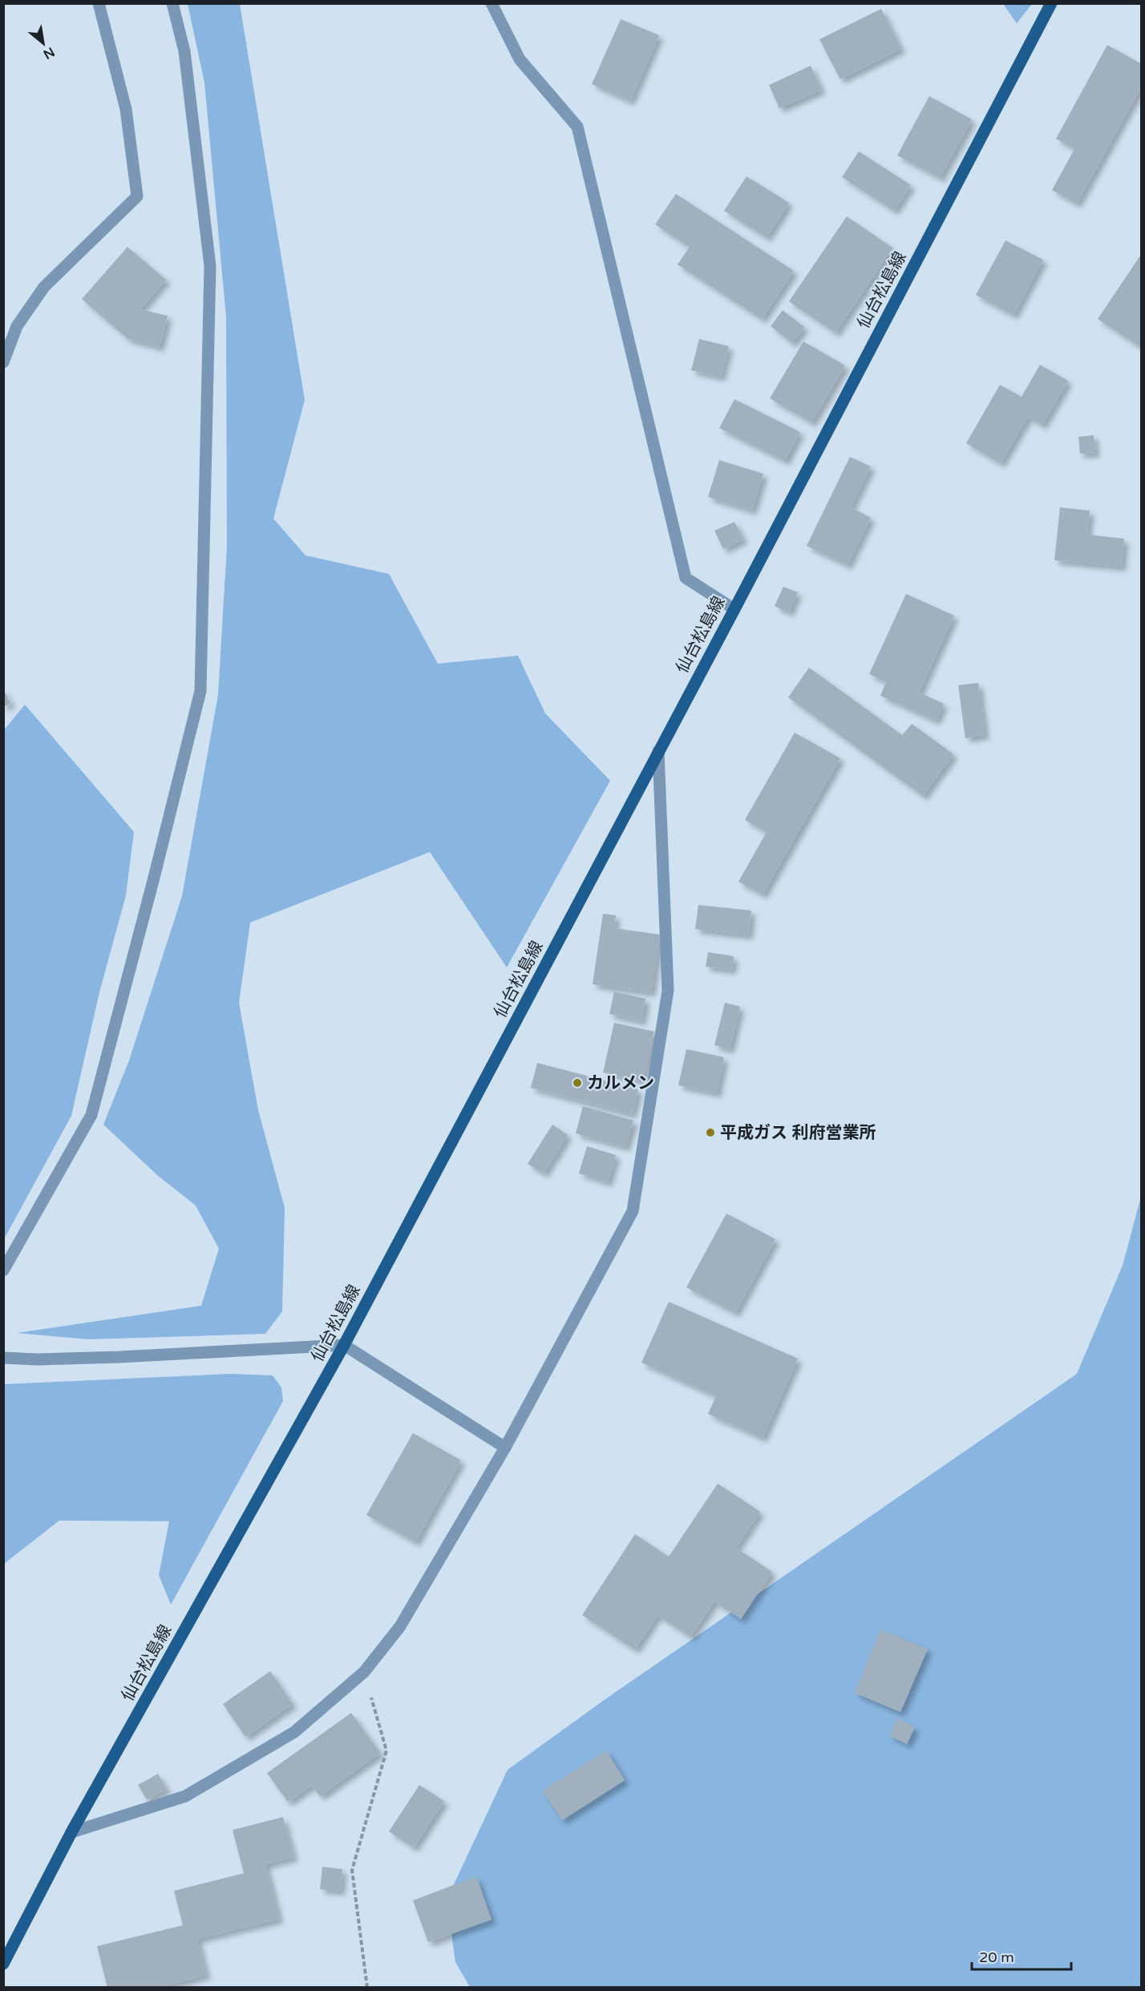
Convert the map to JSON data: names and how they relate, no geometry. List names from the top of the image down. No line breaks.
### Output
{"streets":{"main road":["仙台松島線"]},"places":["カルメン","平成ガス 利府営業所"],"scale_bar":"20 m","north":"bottom right"}
